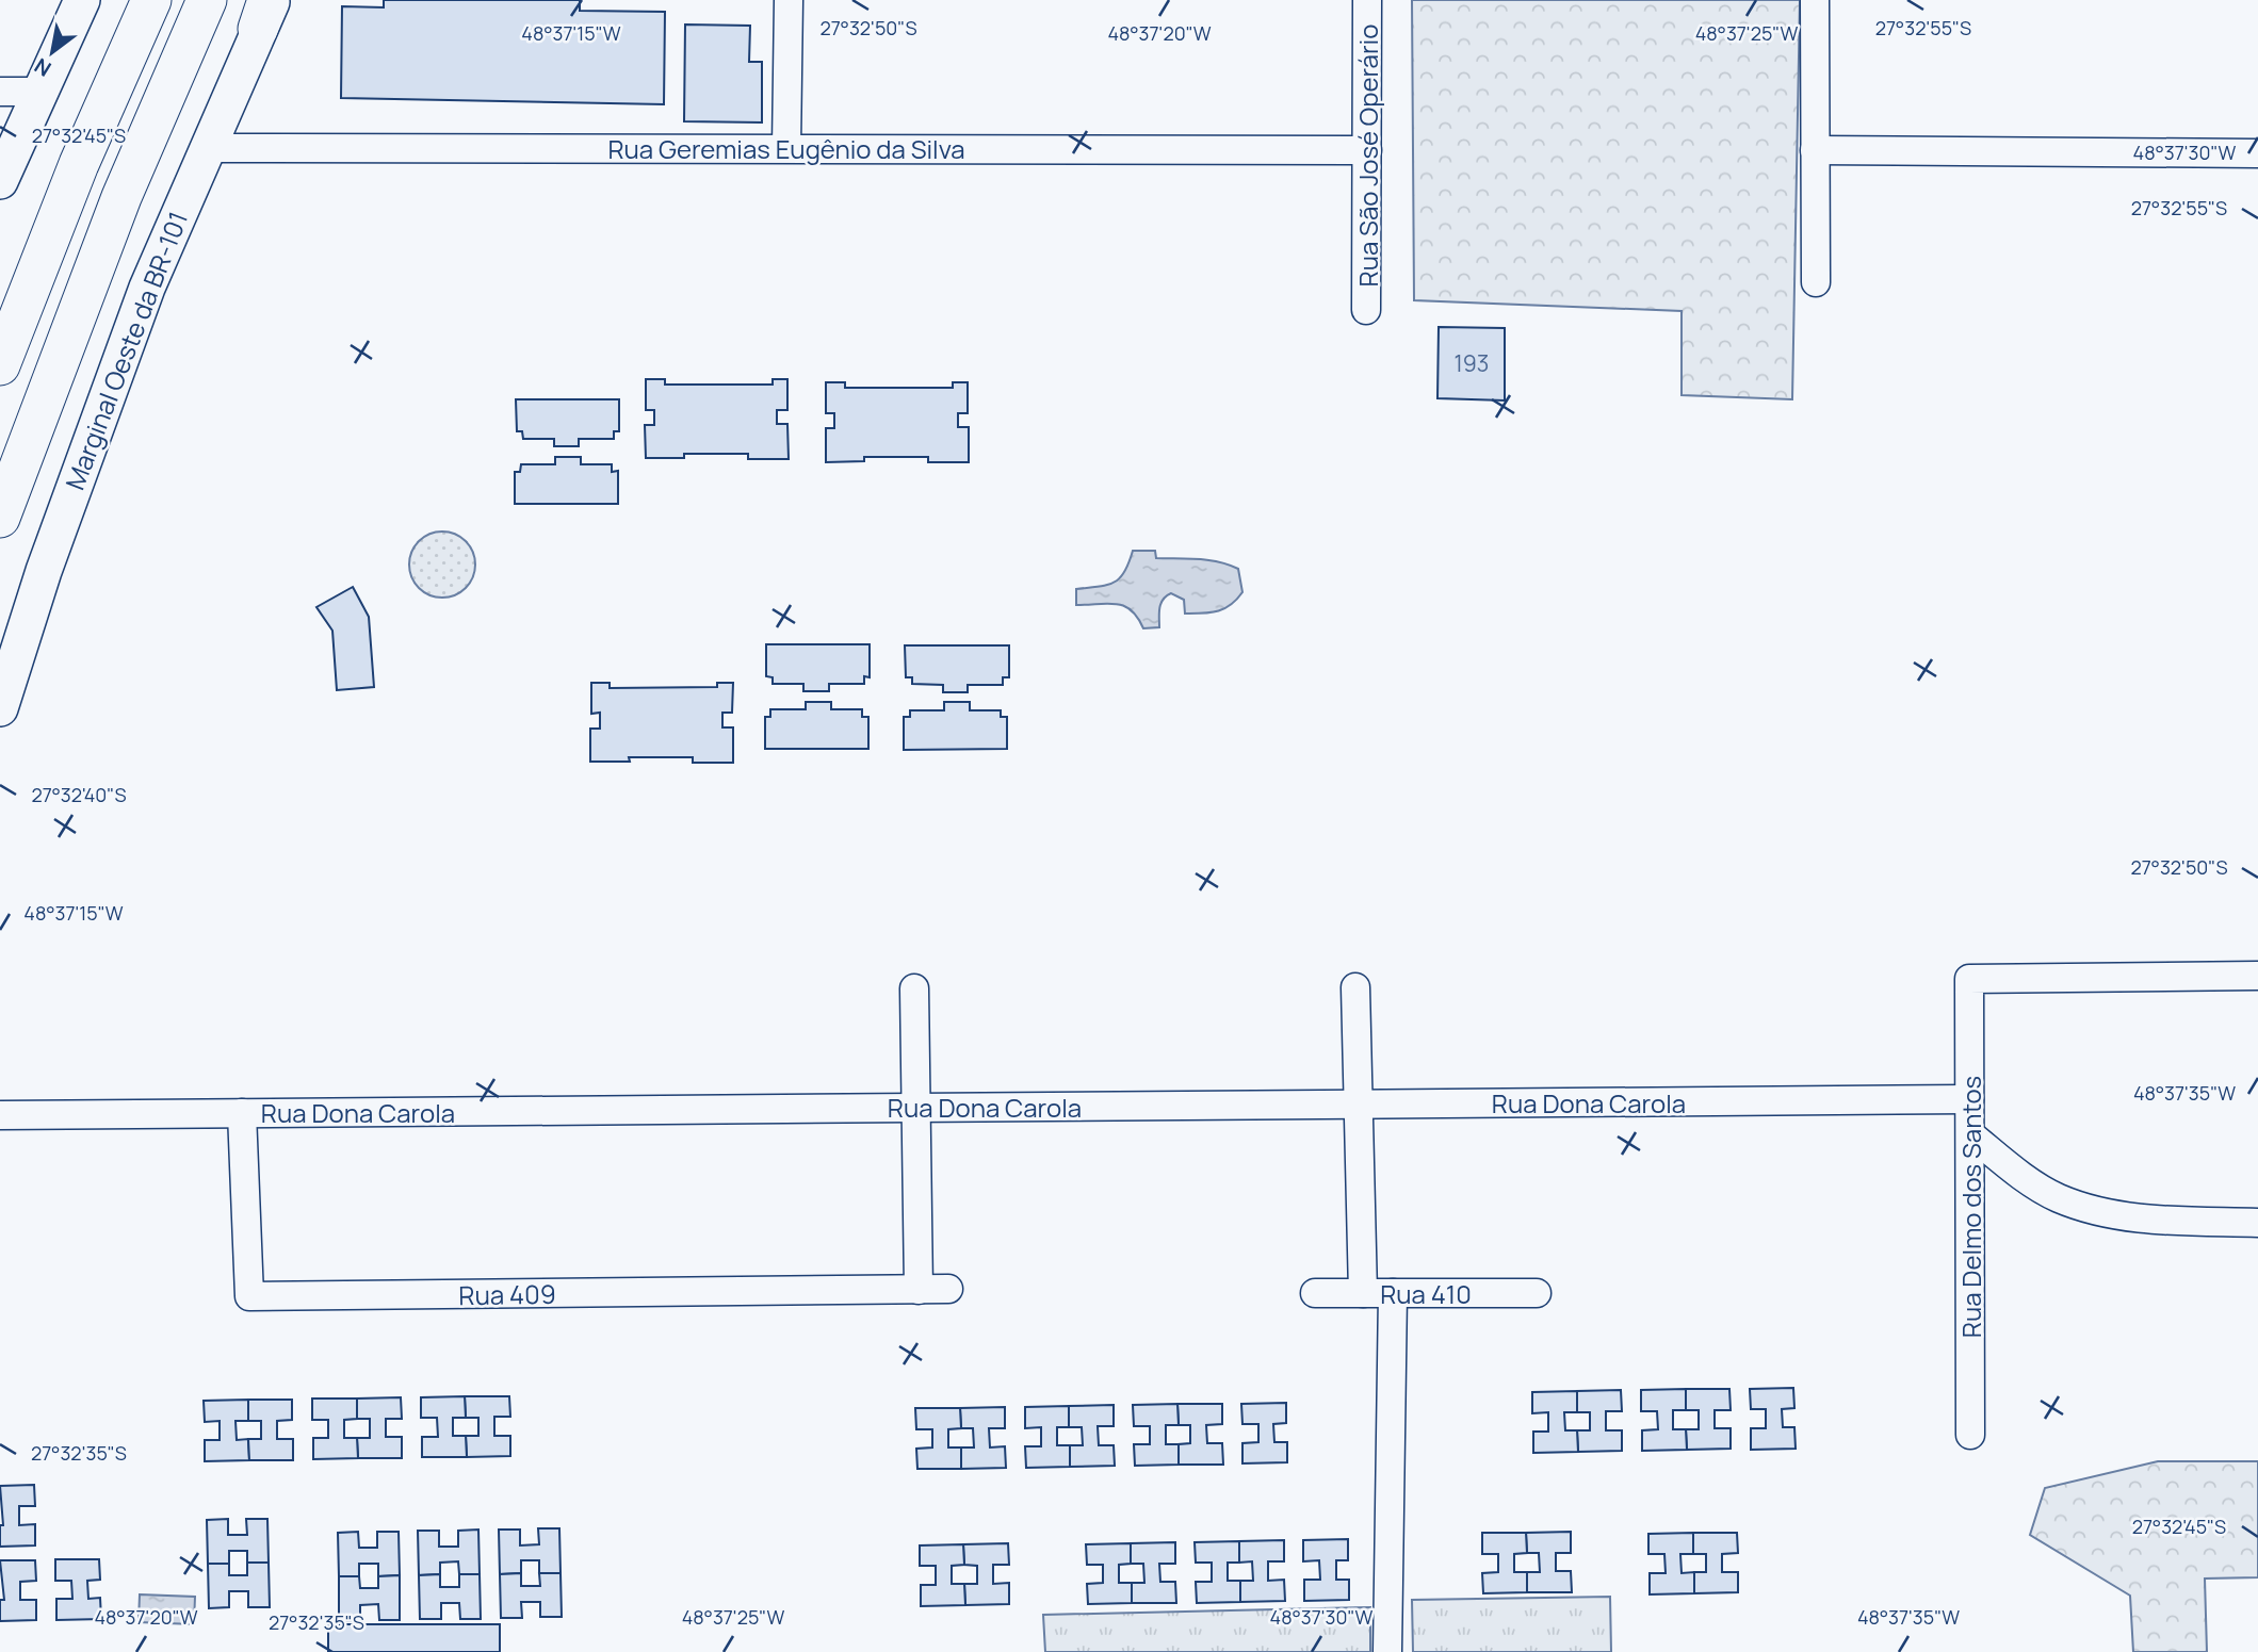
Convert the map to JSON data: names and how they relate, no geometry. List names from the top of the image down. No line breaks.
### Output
{"streets":{"main road":["Marginal Oeste da BR-101"],"street":["Rua Geremias Eugênio da Silva","Rua São José Operário","Rua Dona Carola","Rua Delmo dos Santos","Rua 410","Rua 409"]},"crossings":[["Rua Geremias Eugênio da Silva","Rua São José Operário"],["Rua Geremias Eugênio da Silva","Marginal Oeste da BR-101"],["Rua Dona Carola","Rua Delmo dos Santos"],["Rua Dona Carola","Rua 409"]],"house_numbers":["193"],"north":"bottom left","coordinates":["27°32'50\"S","27°32'55\"S","48°37'15\"W","48°37'20\"W","48°37'25\"W","27°32'45\"S","48°37'30\"W","27°32'40\"S","48°37'35\"W","27°32'35\"S"]}
